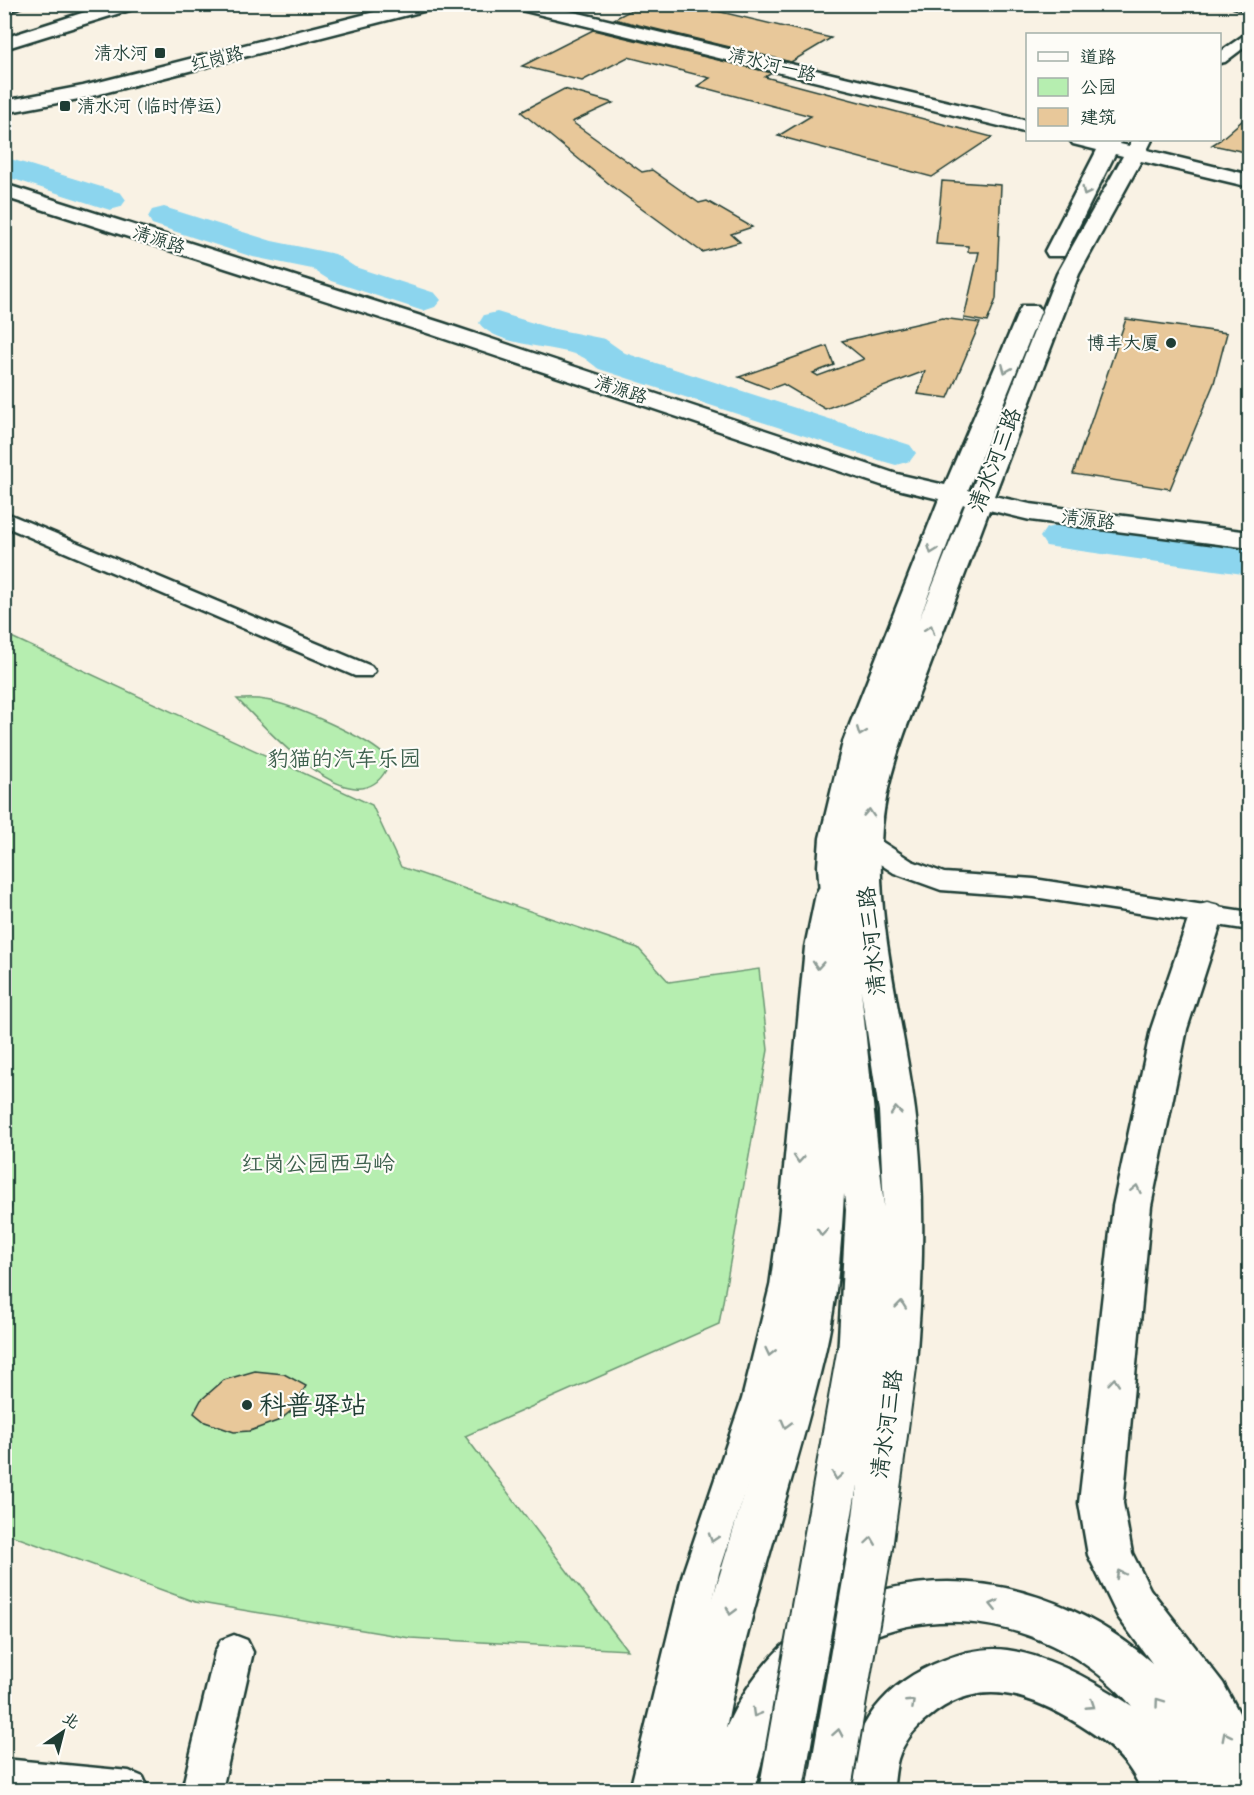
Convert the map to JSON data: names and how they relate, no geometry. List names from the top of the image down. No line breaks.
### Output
{"streets":{"main road":["红岗路","清水河一路","清源路","清水河三路"]},"crossings":[["清源路","清水河三路"]],"parks":["豹猫的汽车乐园","红岗公园西马岭"],"places":{"transit":["清水河","清水河 (临时停运)"],"other":["博丰大厦","科普驿站"]},"legend":["道路","公园","建筑"],"north":"top right"}
